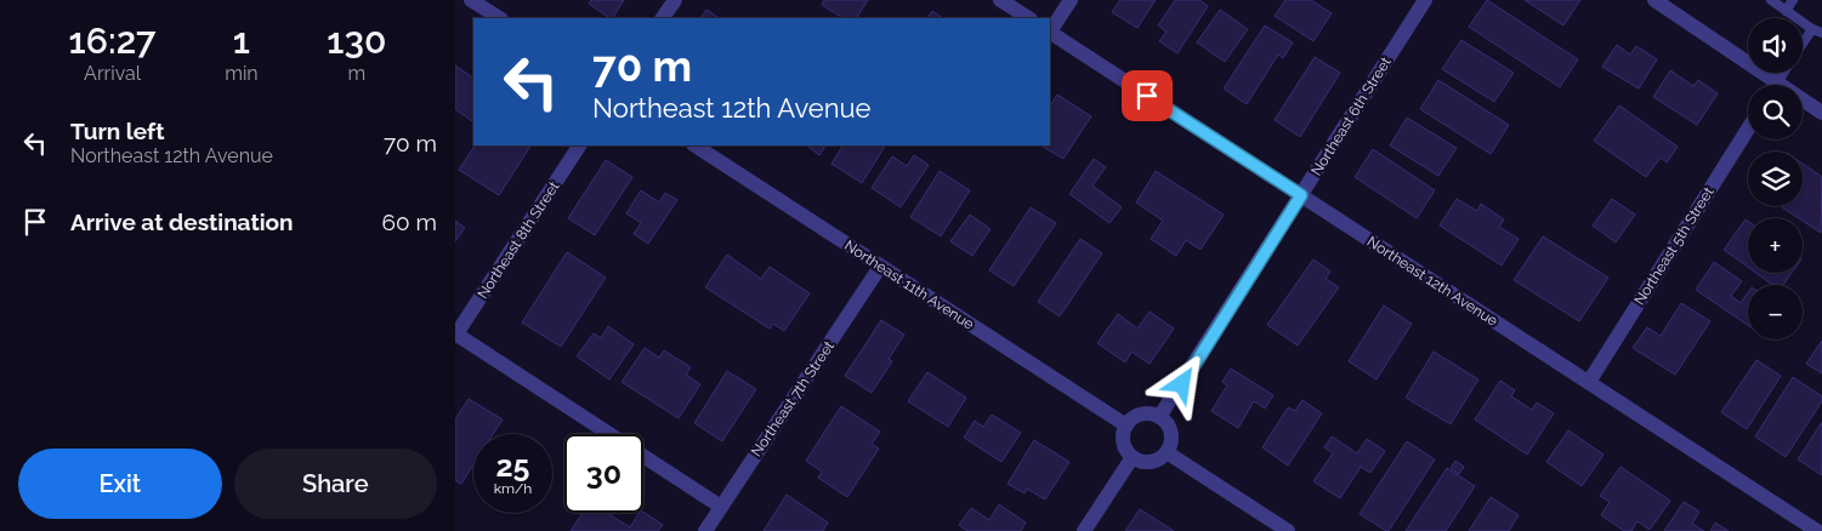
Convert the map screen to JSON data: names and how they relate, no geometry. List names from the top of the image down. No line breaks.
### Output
{"streets":{"street":["Northeast 6th Street","Northeast 8th Street","Northeast 5th Street","Northeast 12th Avenue","Northeast 11th Avenue","Northeast 7th Street"]},"crossings":[["Northeast 6th Street","Northeast 12th Avenue"],["Northeast 6th Street","Northeast 11th Avenue"],["Northeast 5th Street","Northeast 12th Avenue"],["Northeast 11th Avenue","Northeast 7th Street"]],"page":{"eta":["16:27","Arrival","1","min","130","m"],"map_buttons":["+","−"],"turn":["70 m","Northeast 12th Avenue"],"list":[{"name":"Turn left","note":"Northeast 12th Avenue","value":"70 m"},{"name":"Arrive at destination","value":"60 m"}],"speed":"25 km/h","limit":"30","buttons":["Exit","Share"]}}
